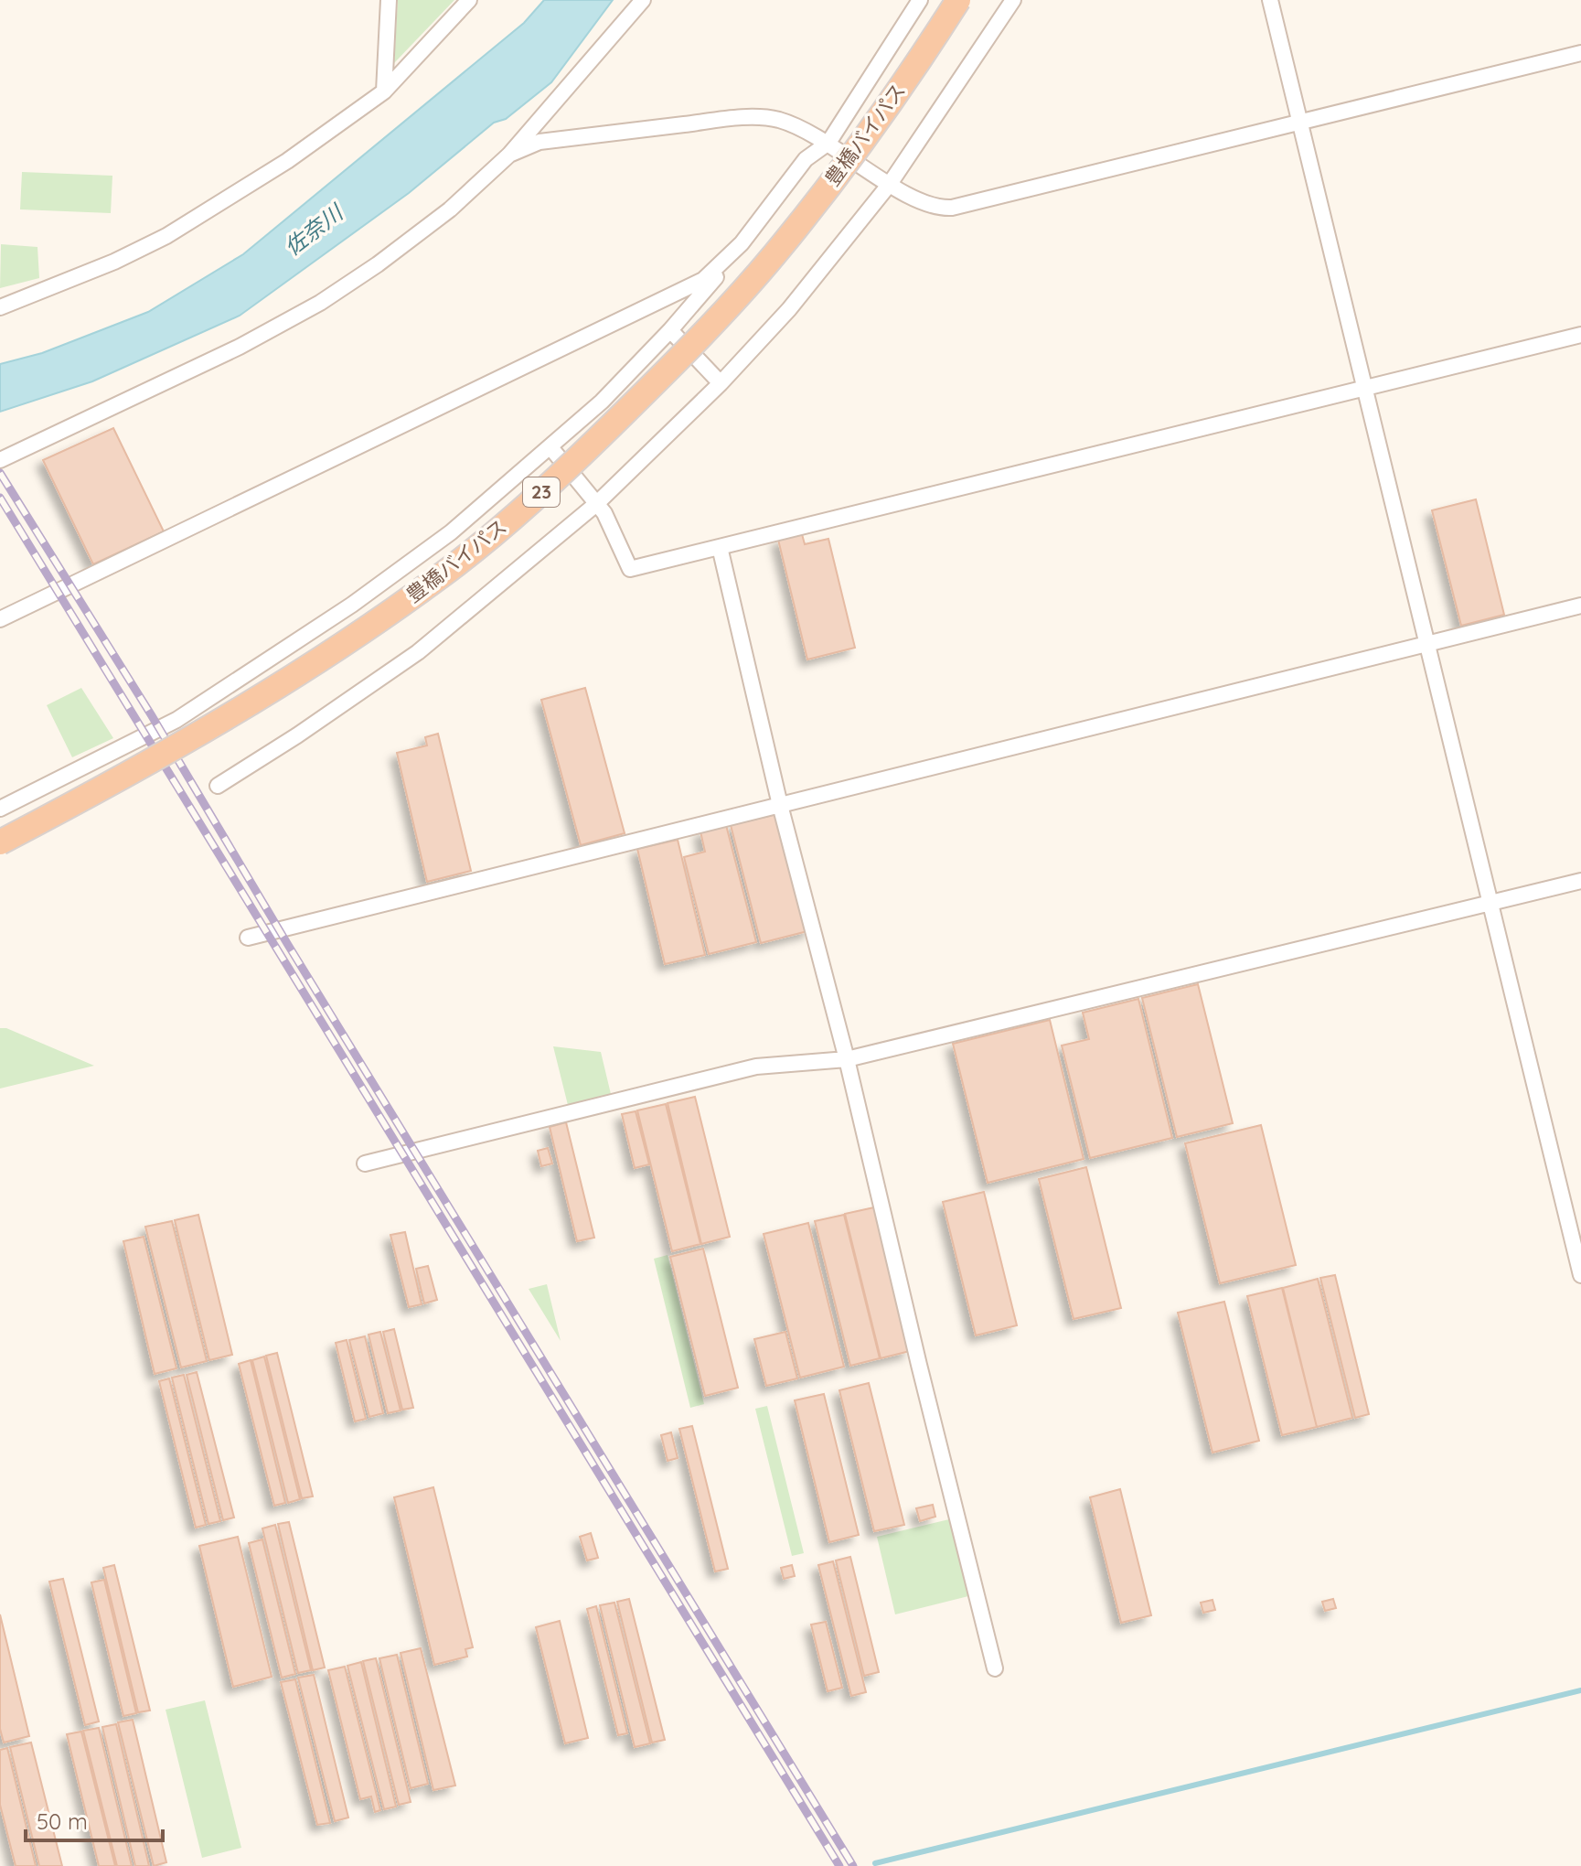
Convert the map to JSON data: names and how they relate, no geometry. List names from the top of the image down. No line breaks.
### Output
{"streets":{"highway":["豊橋バイパス","23"]},"water":["佐奈川"],"scale_bar":"50 m"}
